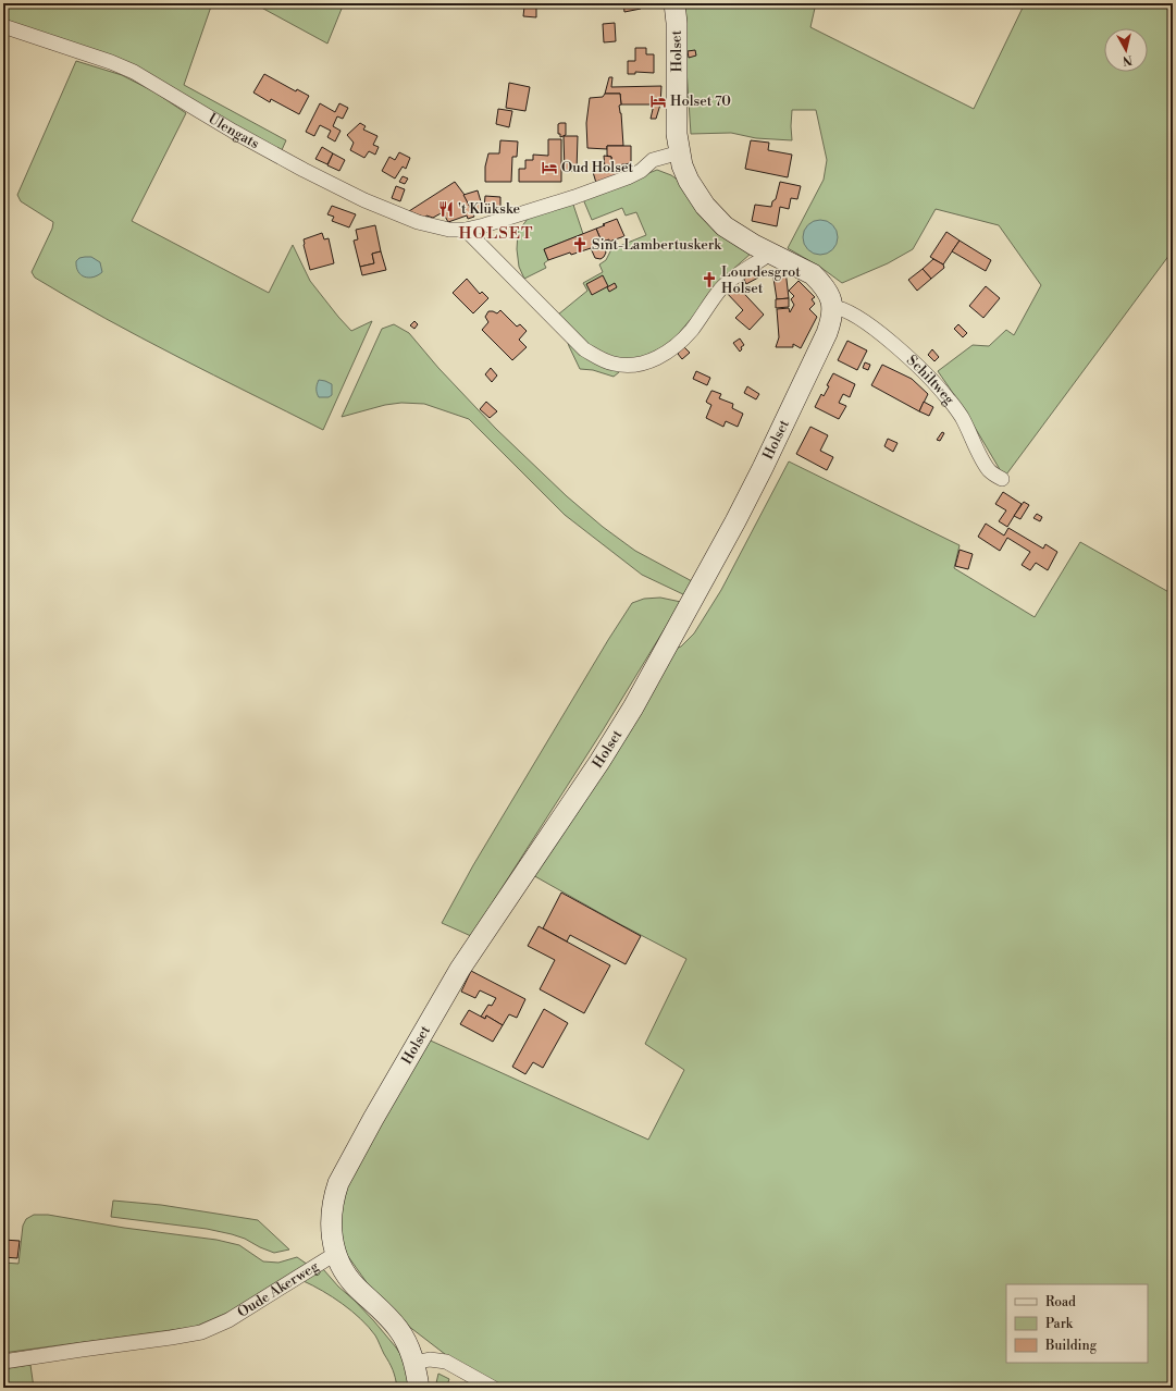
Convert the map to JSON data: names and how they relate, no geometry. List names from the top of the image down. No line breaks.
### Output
{"streets":{"street":["Holset","Ulengats","Schiltweg","Oude Akerweg"]},"crossings":[["Holset","Schiltweg"],["Holset","Oude Akerweg"]],"districts":["HOLSET"],"places":{"hotel":["Holset 70","Oud Holset"],"restaurant":["'t Klükske"],"church":["Sint-Lambertuskerk","Lourdesgrot Holset"]},"legend":["Road","Park","Building"],"north":"bottom"}
